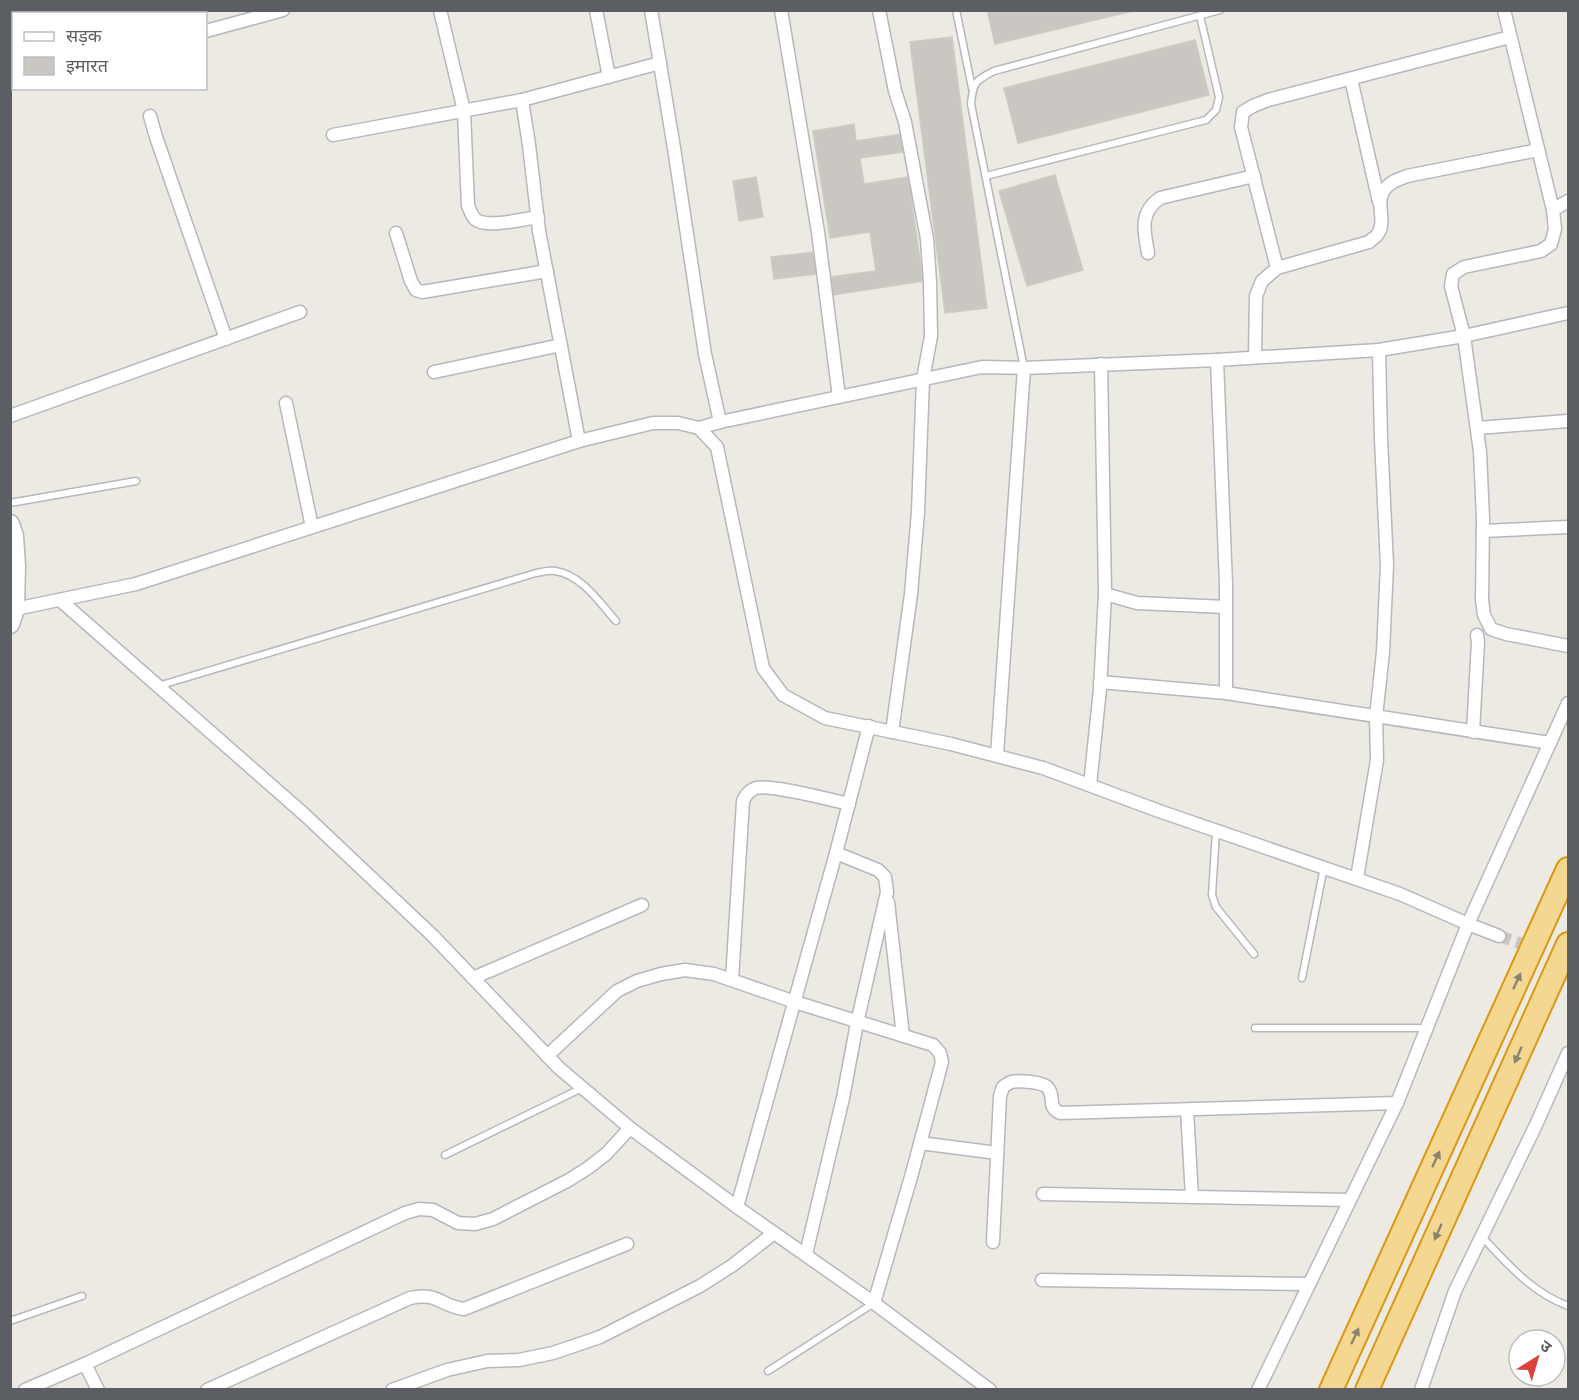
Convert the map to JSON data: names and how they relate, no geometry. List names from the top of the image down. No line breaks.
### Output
{"legend":["सड़क","इमारत"],"north":"top right"}
